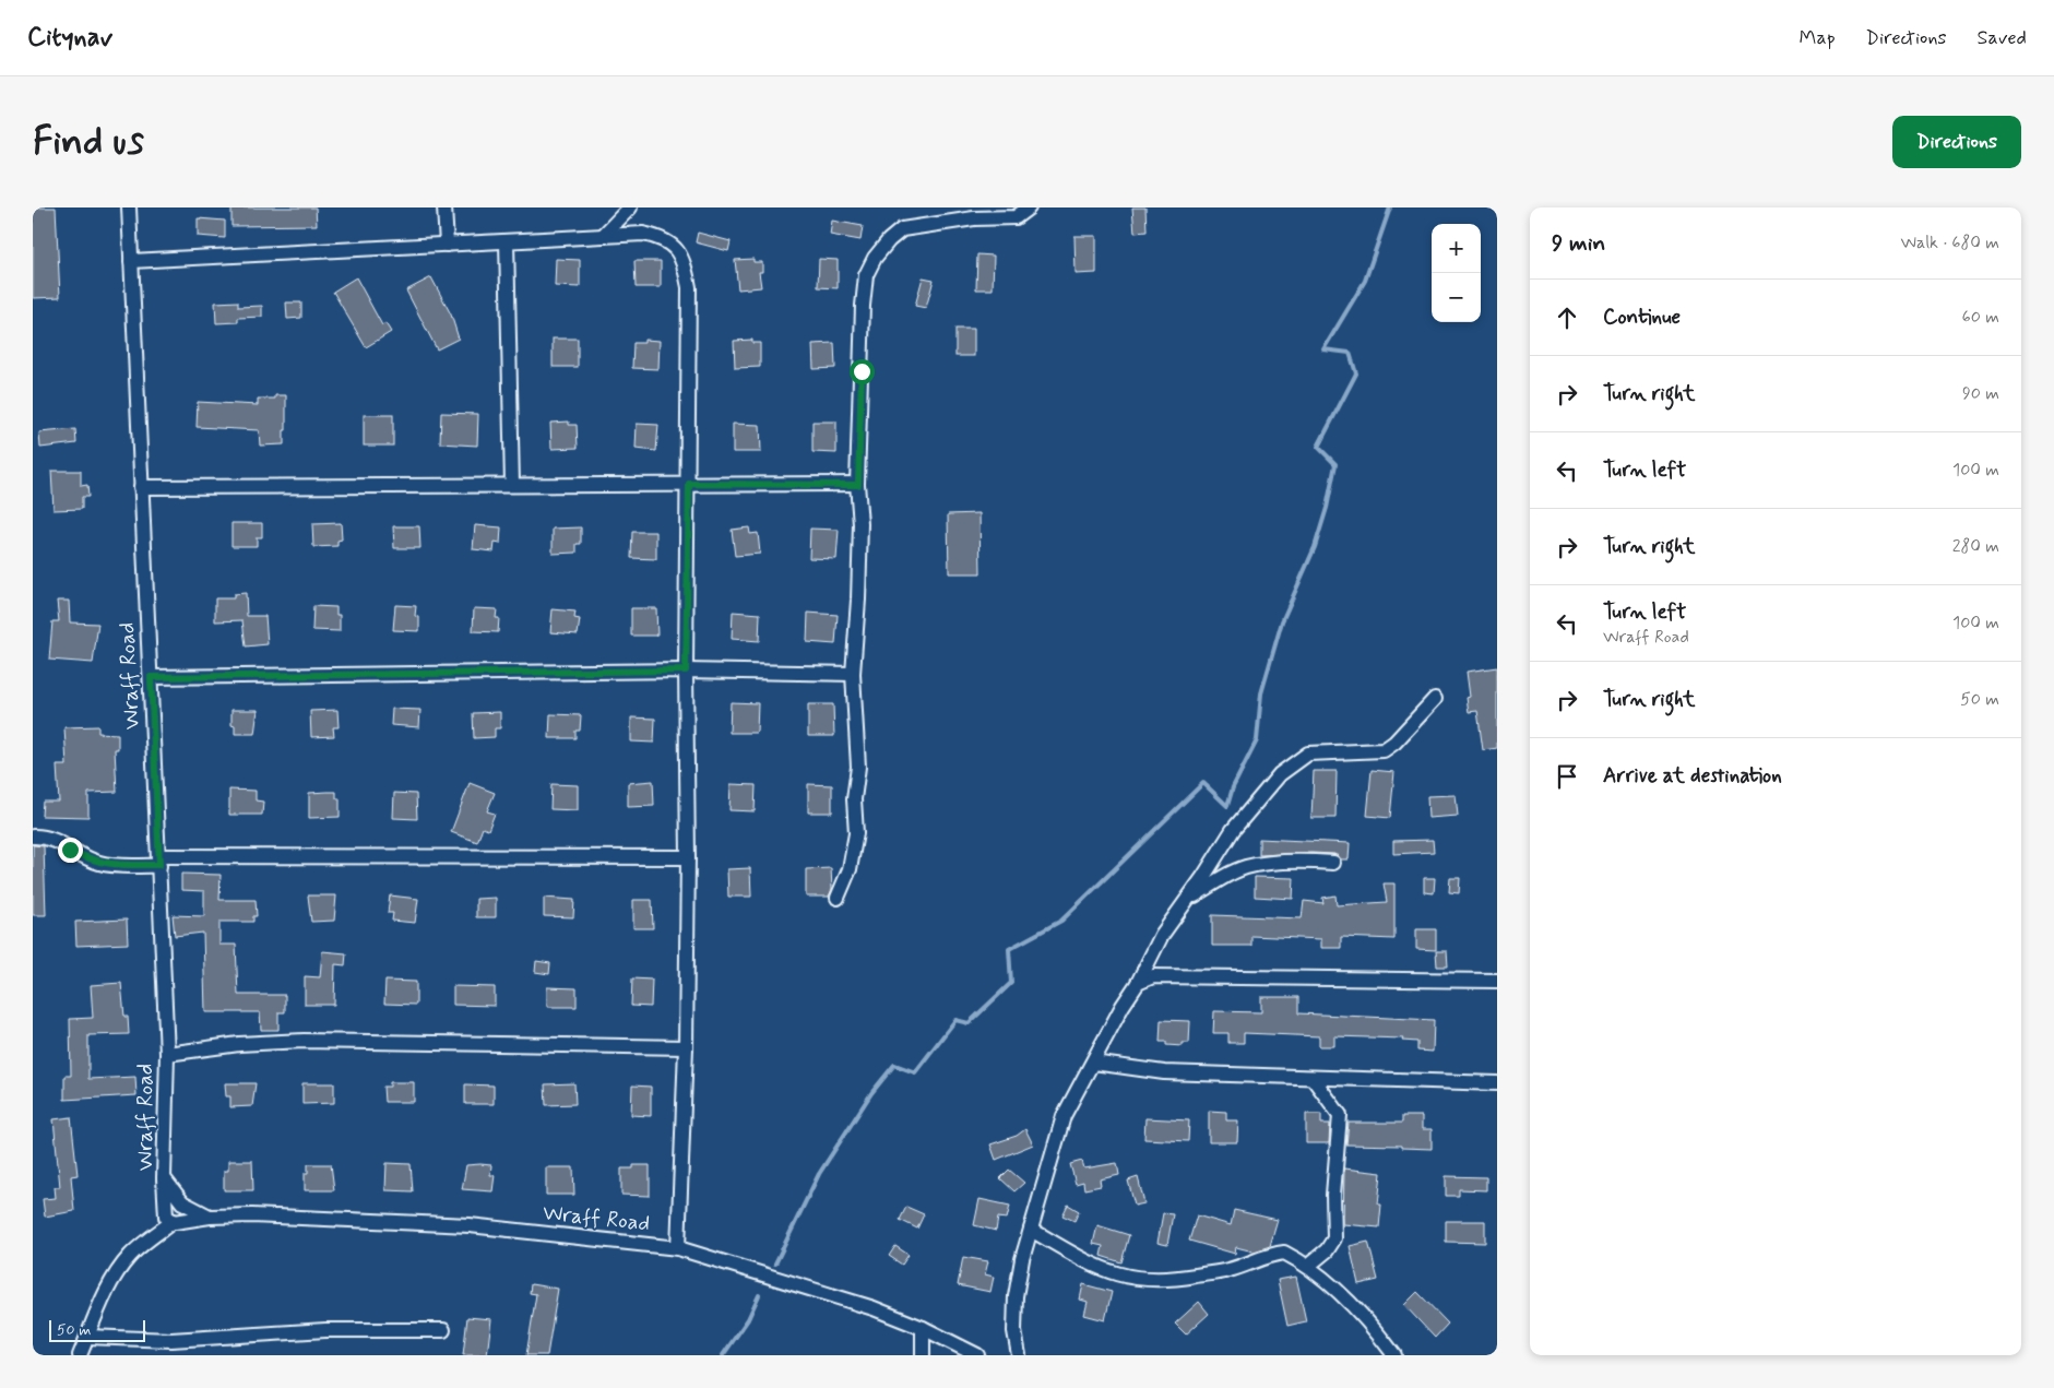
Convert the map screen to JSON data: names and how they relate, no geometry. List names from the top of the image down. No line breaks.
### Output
{"streets":{"street":["Wraff Road"]},"scale_bar":"50 m","page":{"header":"Citynav","nav":["Map","Directions","Saved"],"buttons":"Directions","title":"Find us","heading":["9 min","Walk · 680 m"],"map_buttons":["+","−"],"list":[["Continue","60 m"],["Turn right","90 m"],["Turn left","100 m"],["Turn right","280 m"],["Turn left","Wraff Road","100 m"],["Turn right","50 m"],"Arrive at destination"],"scale":"50 m"}}
